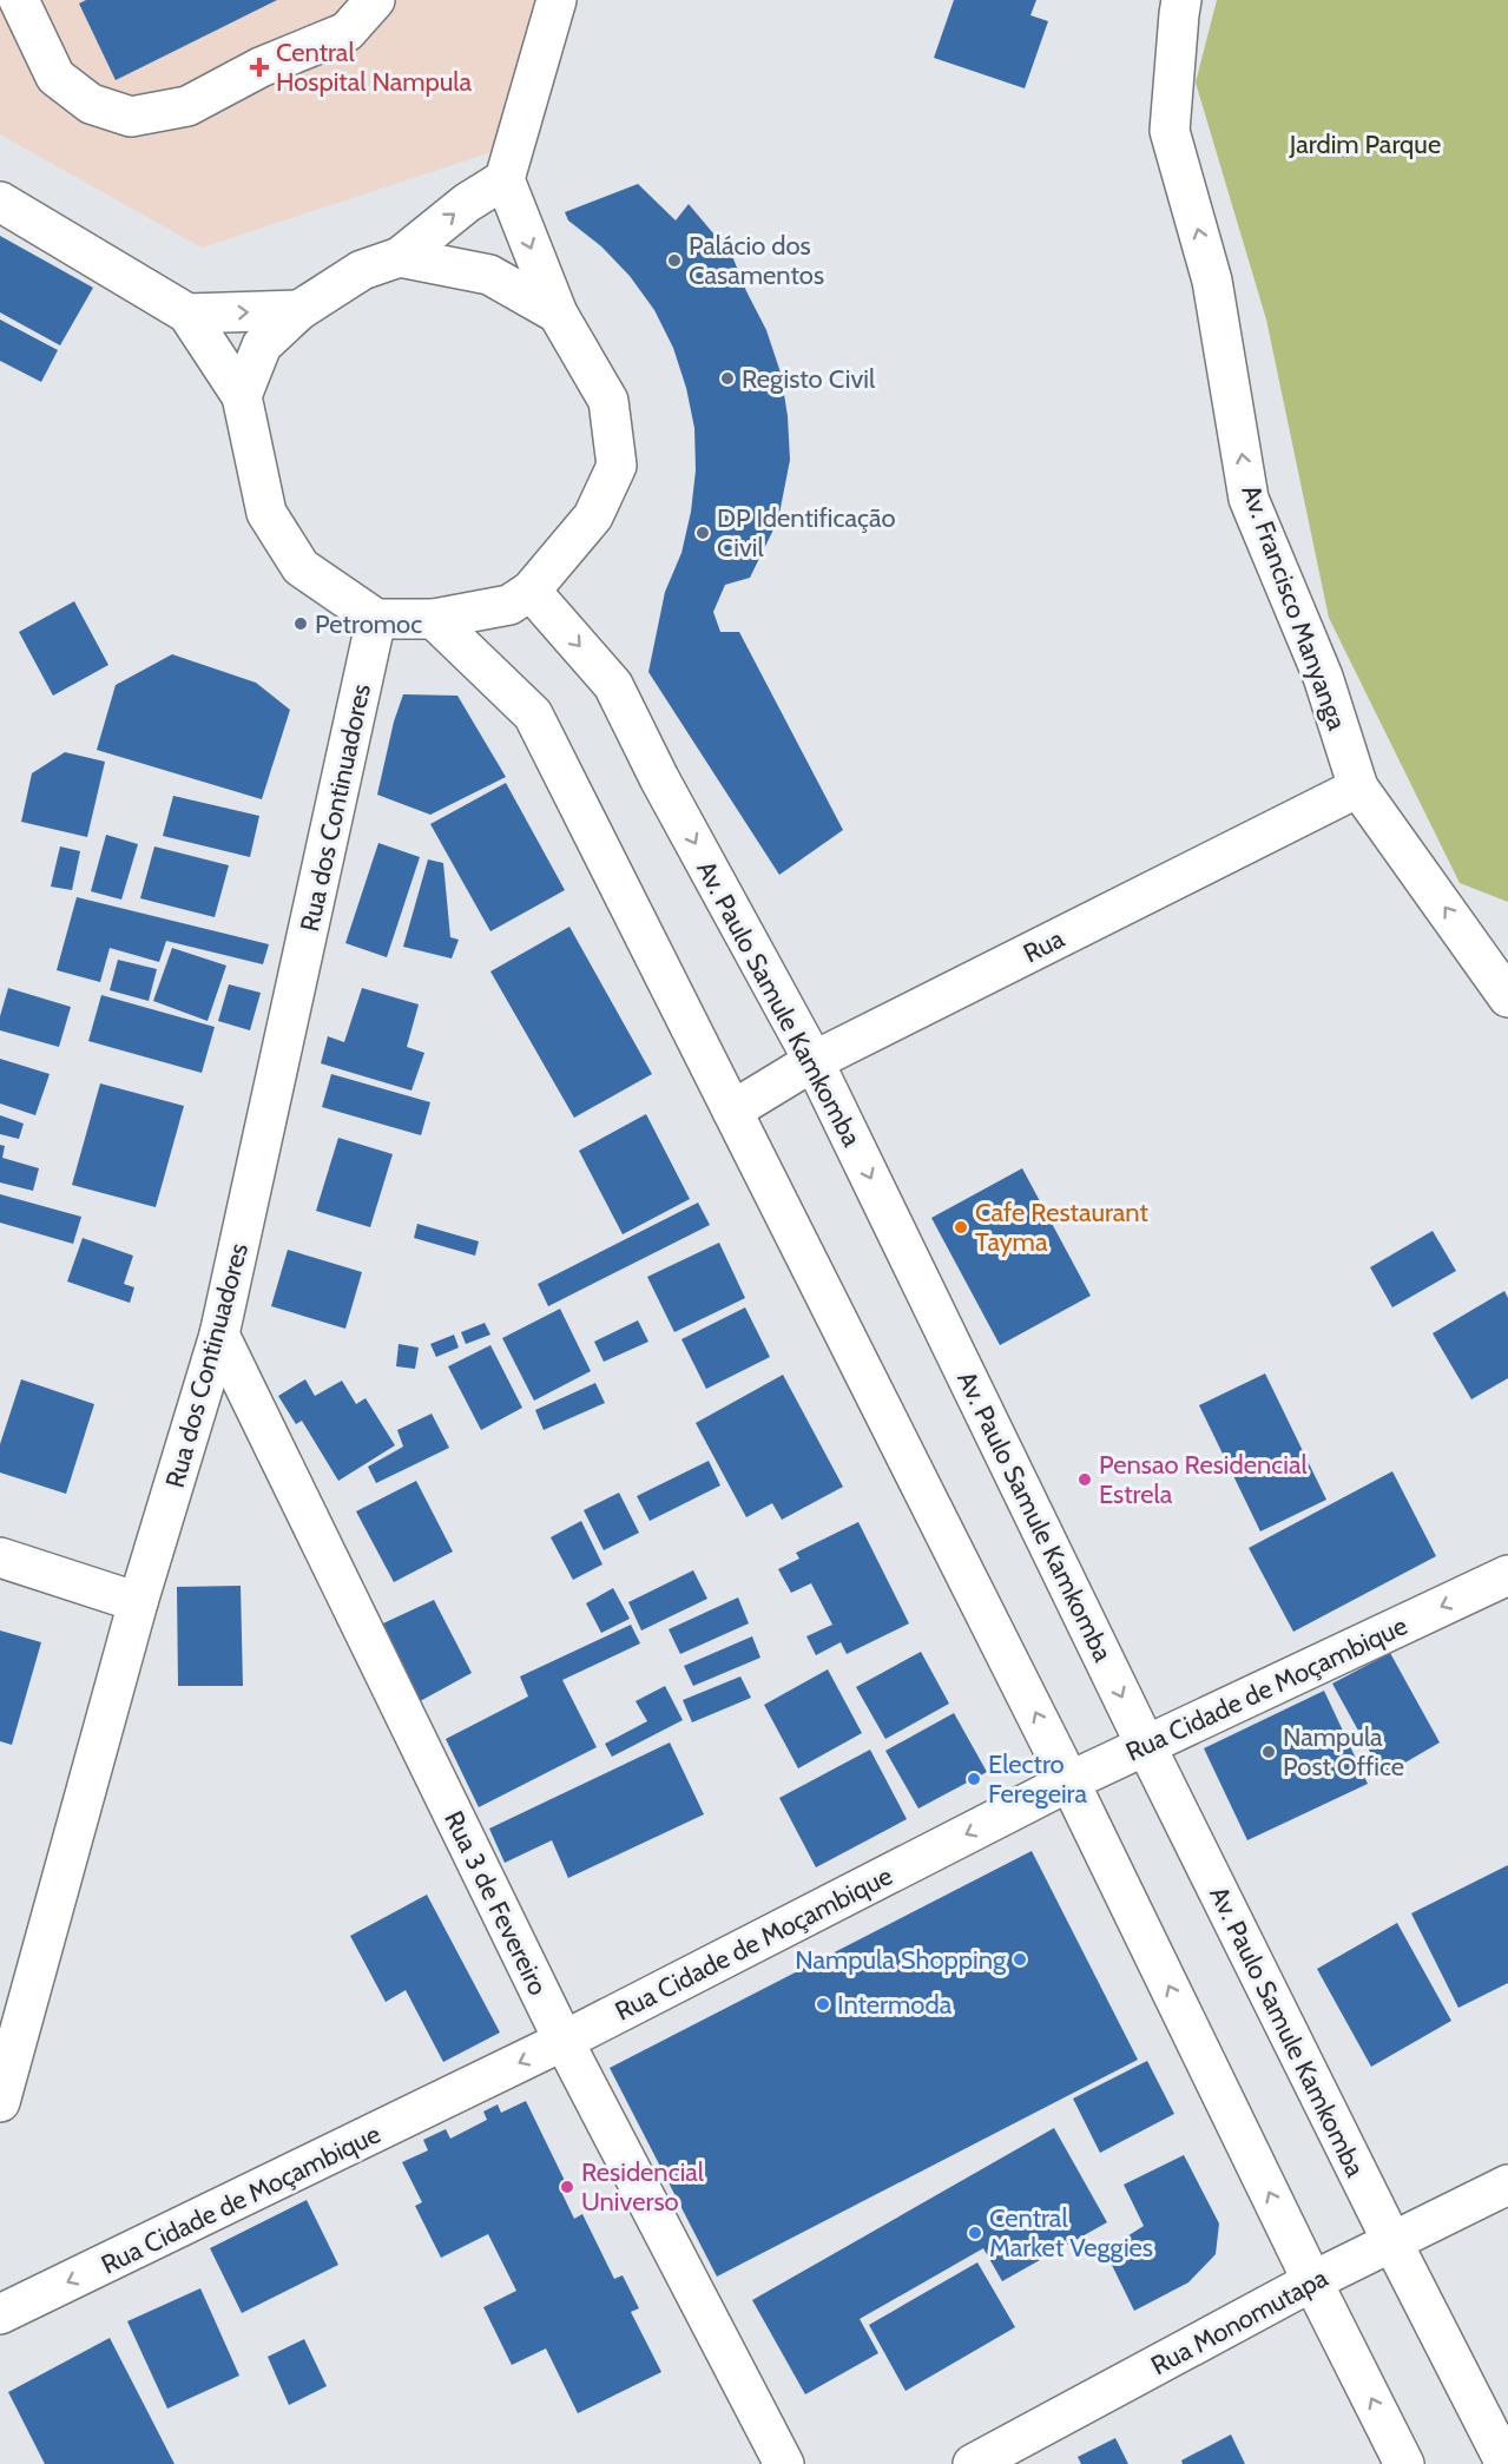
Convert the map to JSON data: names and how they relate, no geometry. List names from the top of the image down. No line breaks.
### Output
{"streets":{"street":["Av. Francisco Manyanga","Rua dos Continuadores","Rua","Av. Paulo Samule Kamkomba","Rua Cidade de Moçambique","Rua 3 de Fevereiro","Rua Monomutapa"]},"crossings":[["Av. Francisco Manyanga","Rua"],["Rua dos Continuadores","Rua 3 de Fevereiro"],["Rua","Av. Paulo Samule Kamkomba"],["Av. Paulo Samule Kamkomba","Rua Cidade de Moçambique"],["Av. Paulo Samule Kamkomba","Rua Monomutapa"],["Rua Cidade de Moçambique","Rua 3 de Fevereiro"]],"one_way":["Av. Francisco Manyanga","Rua Cidade de Moçambique"],"parks":["Jardim Parque"],"places":{"health":["Central Hospital Nampula"],"other":["Palácio dos Casamentos","Registo Civil","DP Identificação Civil","Petromoc","Cafe Restaurant Tayma","Pensao Residencial Estrela","Nampula Post Office","Electro Feregeira","Nampula Shopping","Intermoda","Residencial Universo","Central Market Veggies"]}}
